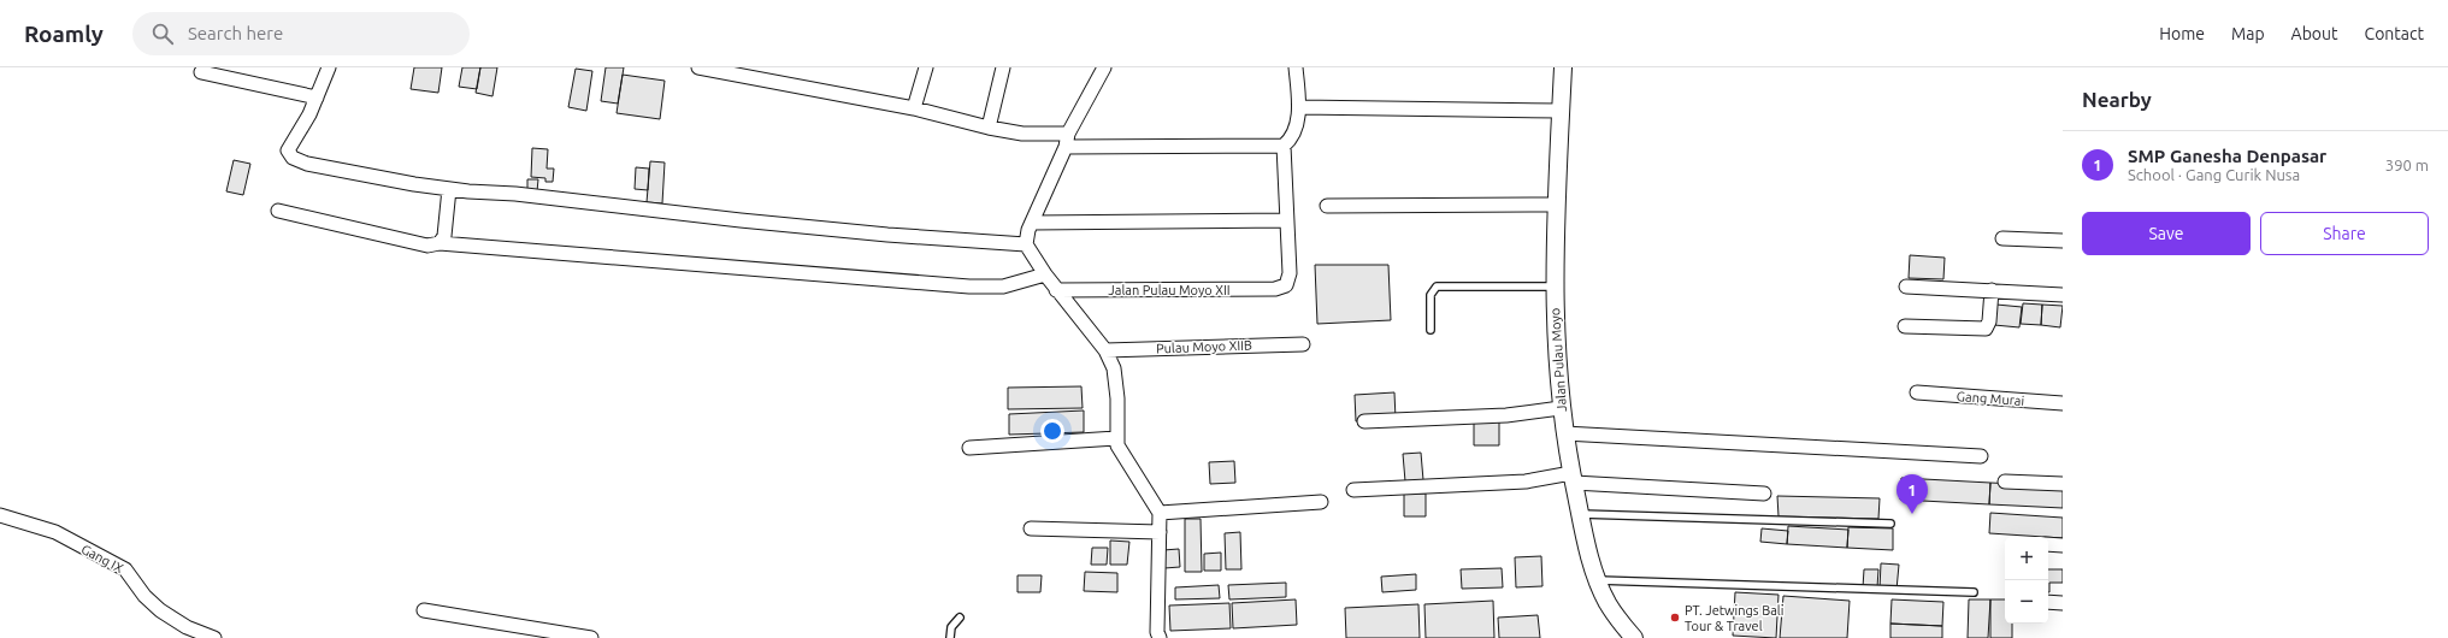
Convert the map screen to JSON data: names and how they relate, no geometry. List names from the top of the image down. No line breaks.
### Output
{"streets":{"street":["Jalan Pulau Moyo XII","Pulau Moyo XIIB","Jalan Pulau Moyo","Gang Murai","Gang IX"]},"places":["PT. Jetwings Bali Tour & Travel"],"page":{"header":"Roamly","search":"Search here","nav":["Home","Map","About","Contact"],"heading":"Nearby","list":[{"mark":"1","name":"SMP Ganesha Denpasar","note":"School · Gang Curik Nusa","value":"390 m"}],"buttons":["Save","Share"],"pins":"1","map_buttons":["+","−"]}}
